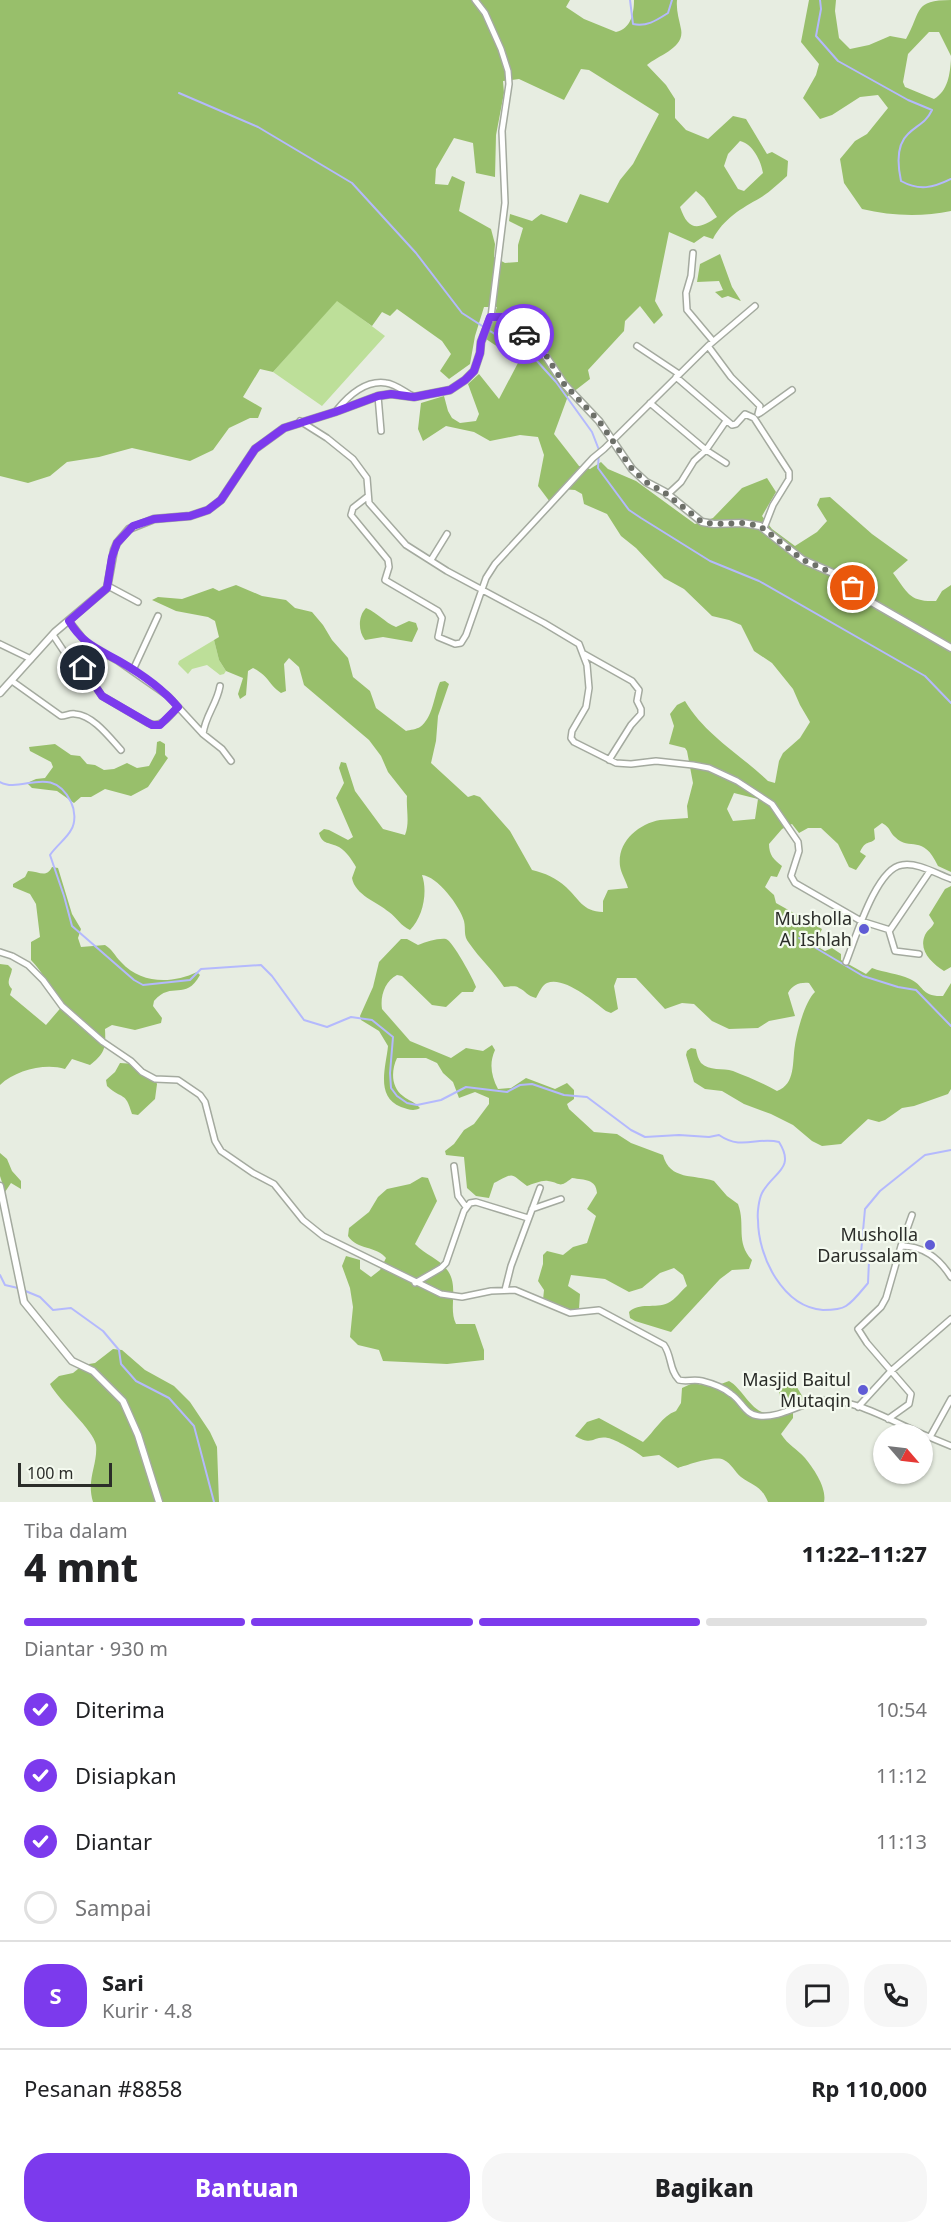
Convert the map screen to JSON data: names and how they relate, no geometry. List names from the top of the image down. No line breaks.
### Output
{"places":["Musholla Al Ishlah","Musholla Darussalam","Masjid Baitul Mutaqin"],"scale_bar":"100 m","north":"bottom right","page":{"scale":"100 m","heading":["4 mnt","Tiba dalam","11:22–11:27"],"panel":["Sari","Kurir · 4.8","Pesanan #8858","Rp 110,000"],"bar":"Diantar · 930 m","list":[["Diterima","10:54"],["Disiapkan","11:12"],["Diantar","11:13"],"Sampai"],"round":"S","buttons":["Bantuan","Bagikan"]}}
